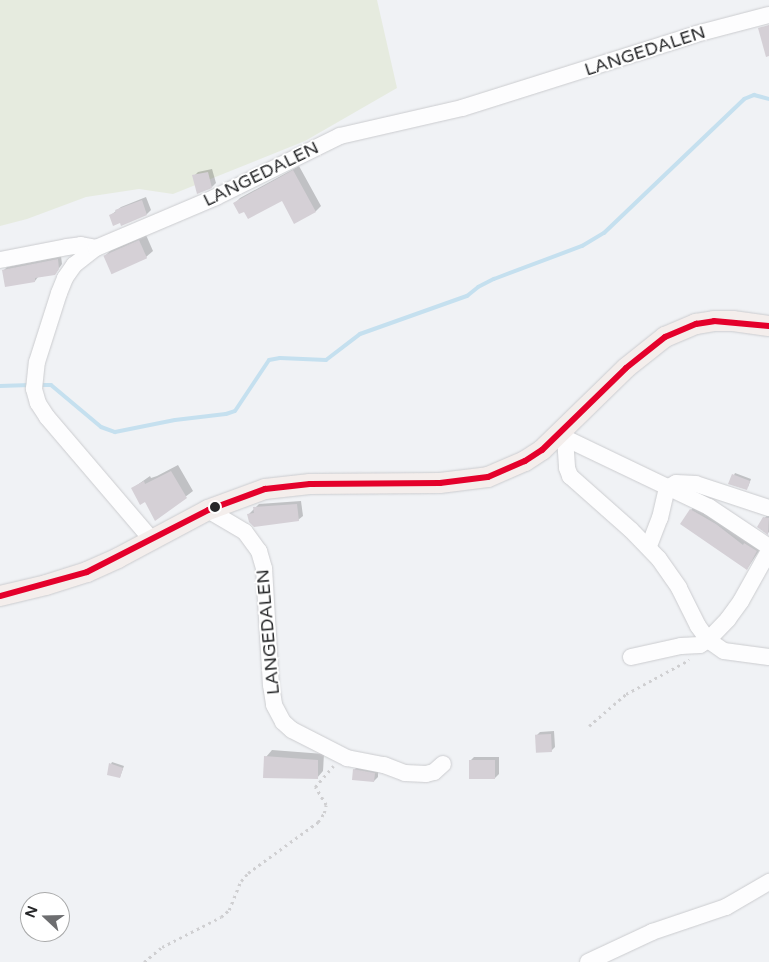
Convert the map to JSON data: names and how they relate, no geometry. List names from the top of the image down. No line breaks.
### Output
{"streets":{"lane":["LANGEDALEN"]},"north":"left"}
